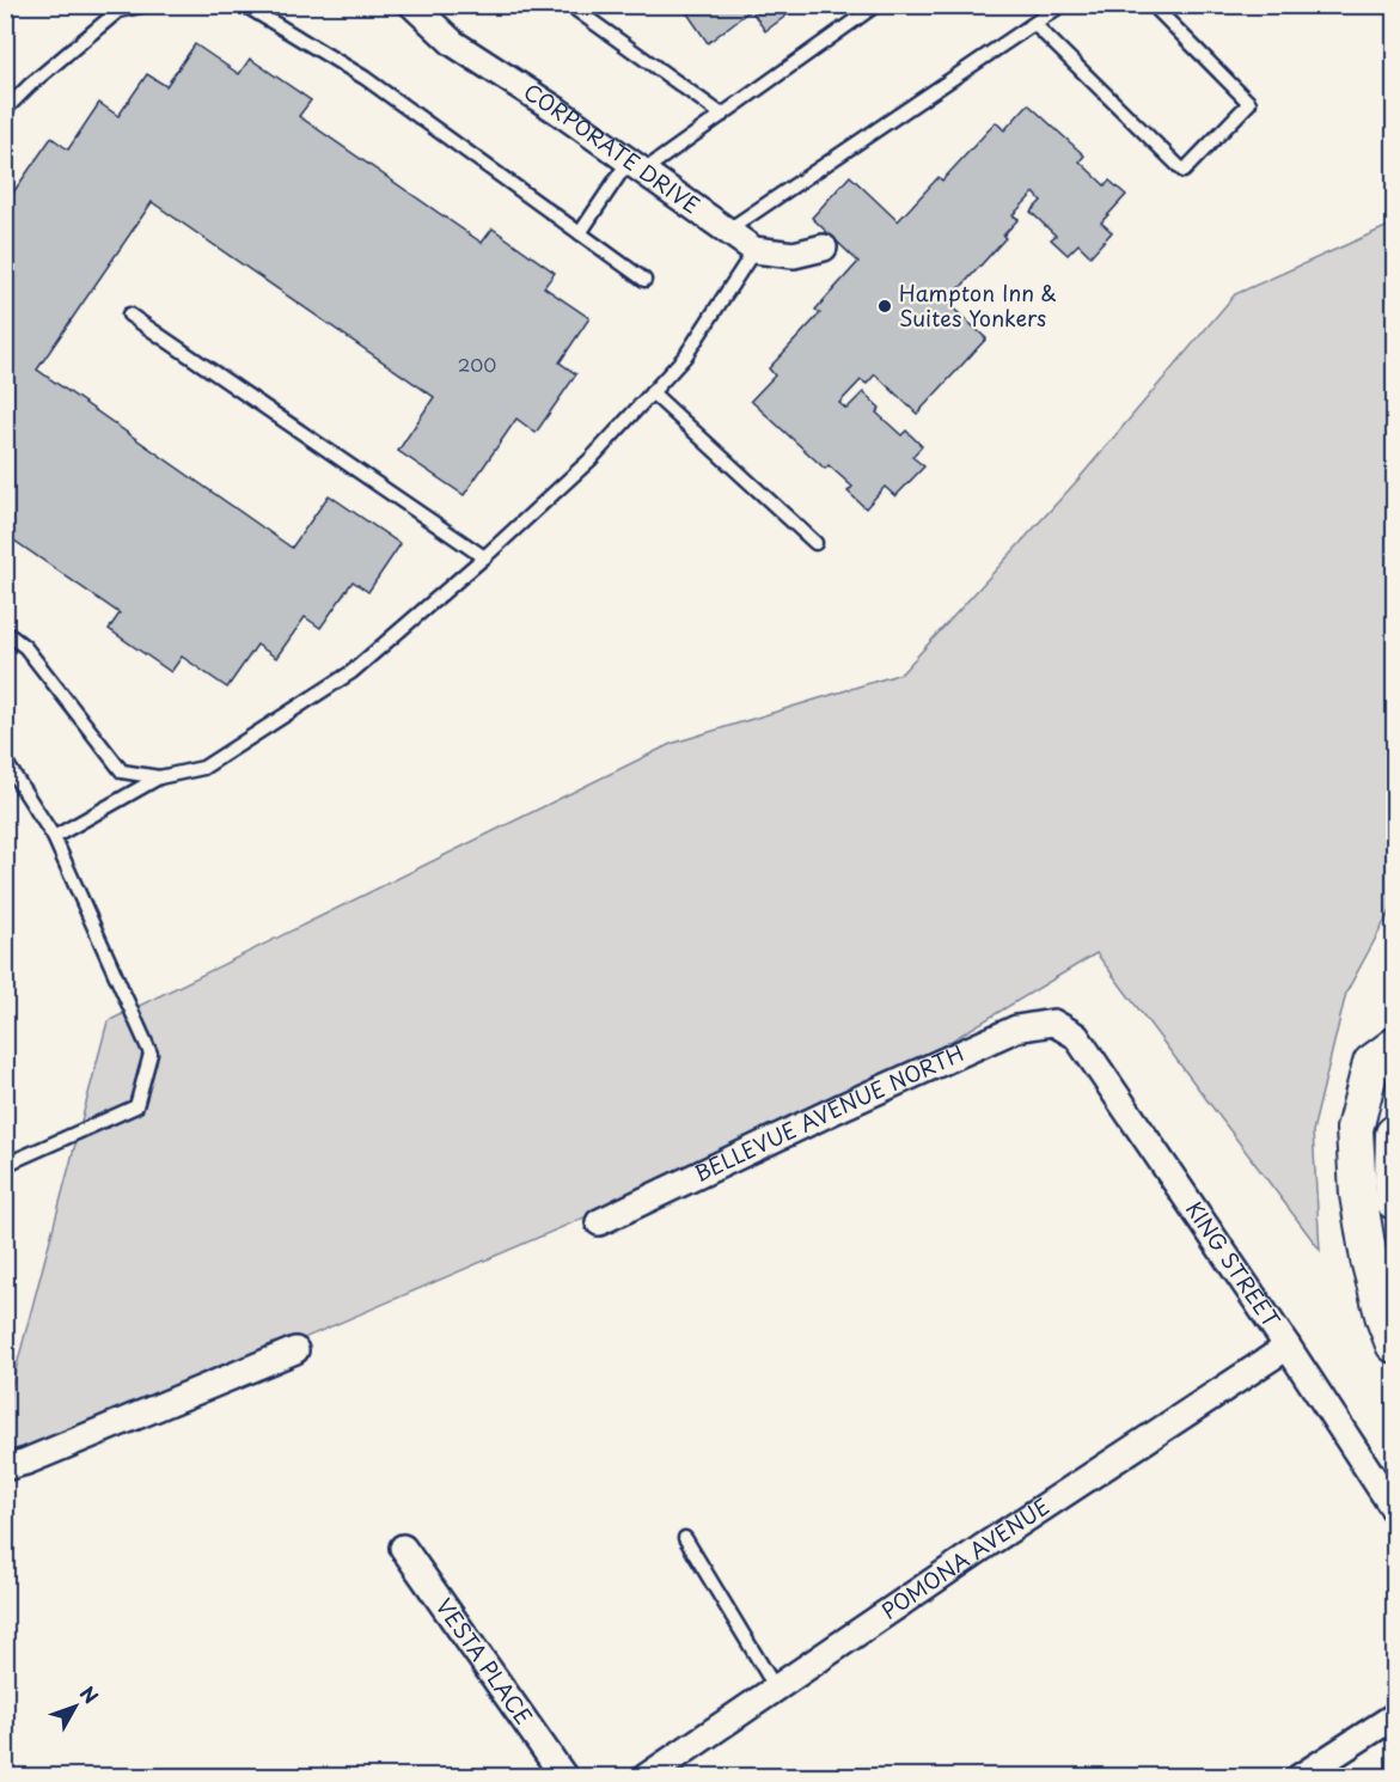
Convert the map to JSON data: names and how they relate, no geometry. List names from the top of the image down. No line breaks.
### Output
{"streets":{"street":["CORPORATE DRIVE","BELLEVUE AVENUE NORTH","KING STREET","POMONA AVENUE","VESTA PLACE"]},"crossings":[["BELLEVUE AVENUE NORTH","KING STREET"],["KING STREET","POMONA AVENUE"]],"places":["Hampton Inn & Suites Yonkers"],"house_numbers":["200"],"north":"top right"}
